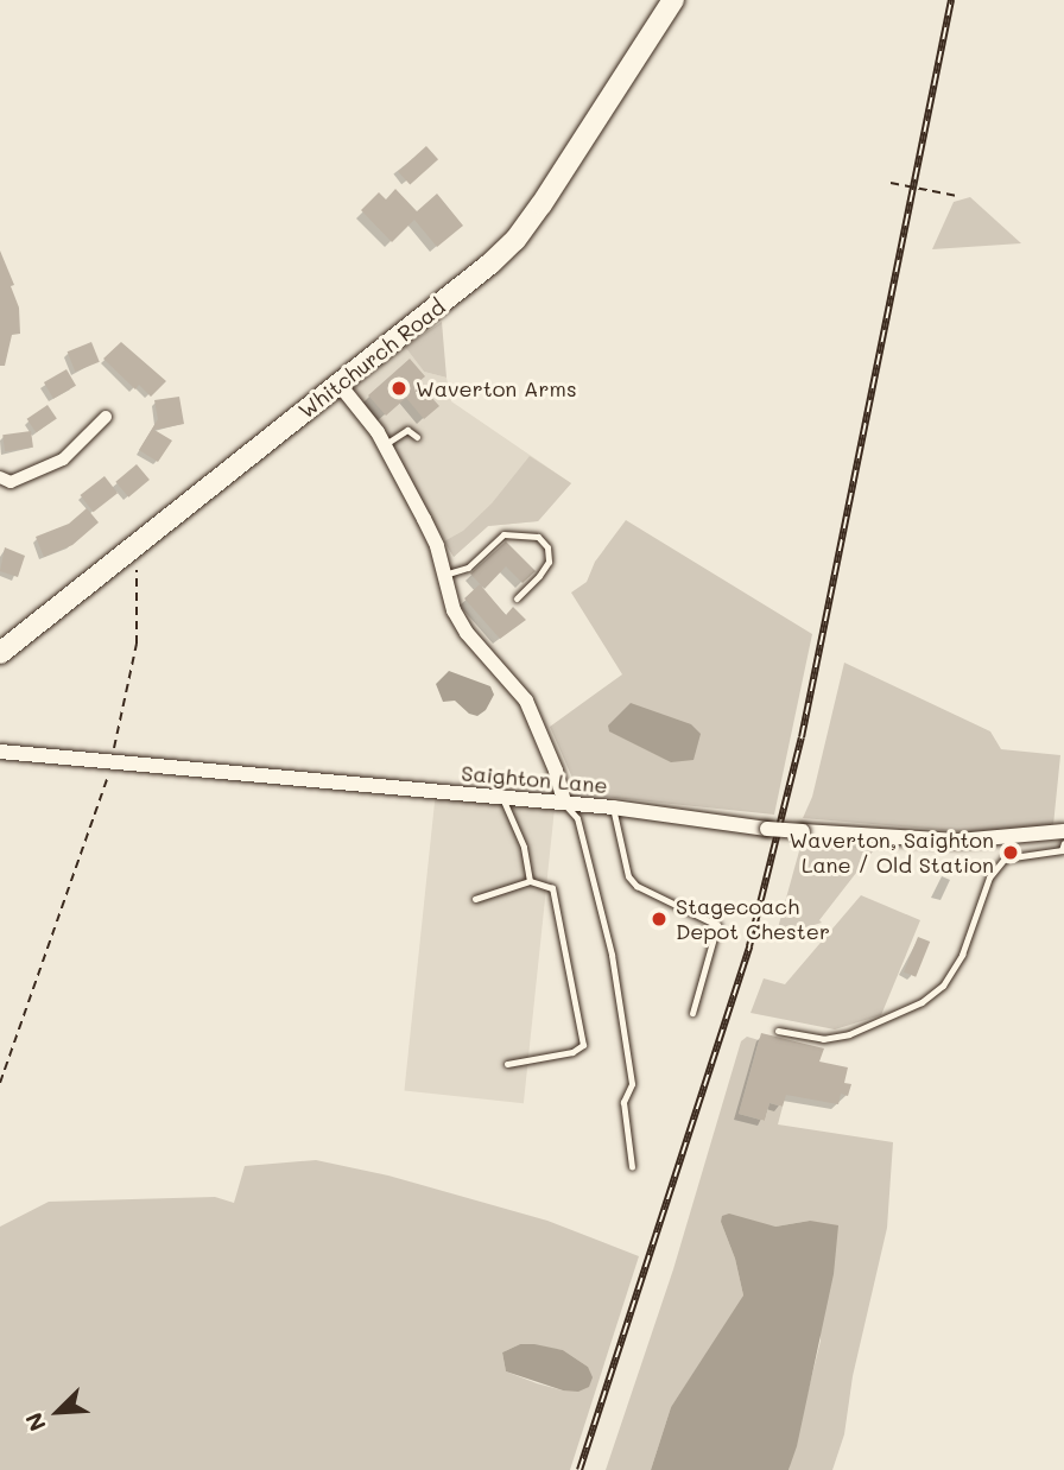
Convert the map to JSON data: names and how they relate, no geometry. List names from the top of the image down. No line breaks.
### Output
{"streets":{"highway":["Whitchurch Road"],"street":["Saighton Lane"]},"places":["Waverton Arms","Waverton, Saighton Lane / Old Station","Stagecoach Depot Chester"],"north":"bottom left"}
